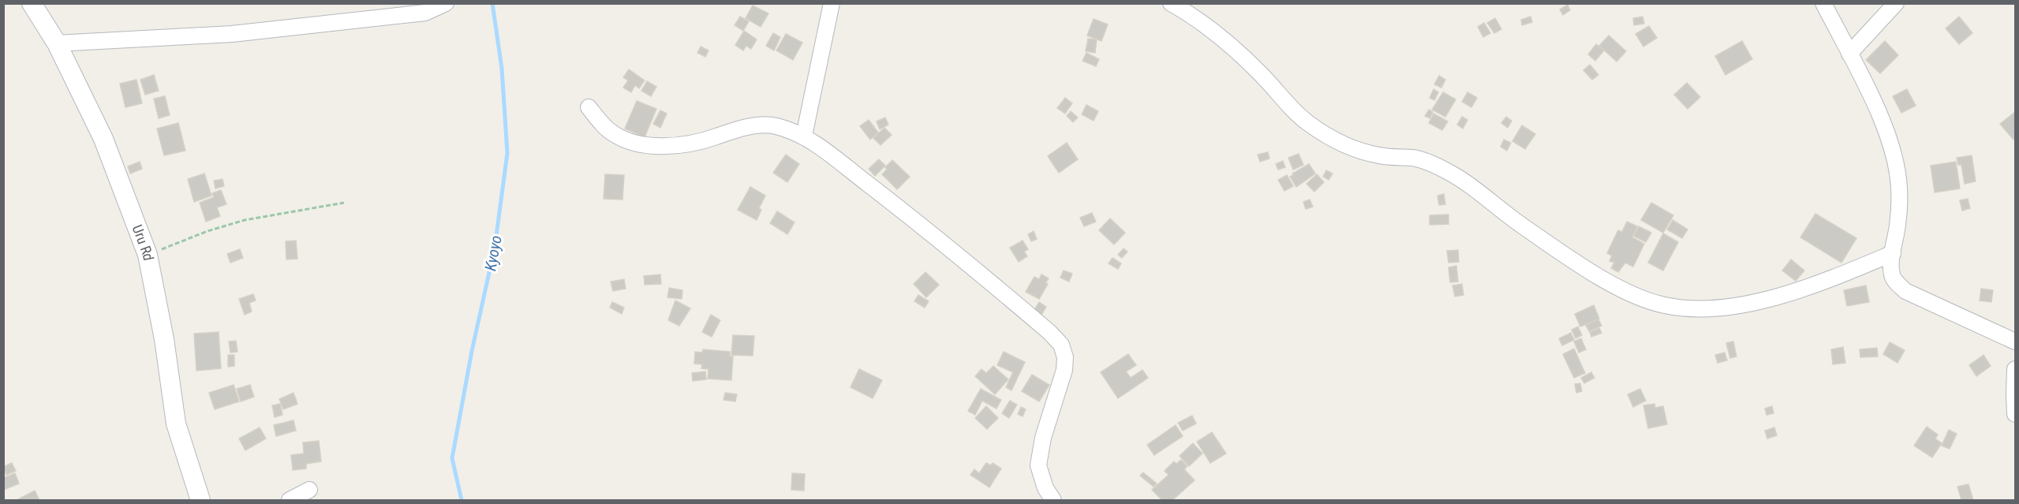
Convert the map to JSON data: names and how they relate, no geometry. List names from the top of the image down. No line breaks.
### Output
{"streets":{"street":["Uru Rd"]},"water":["Kyoyo"]}
